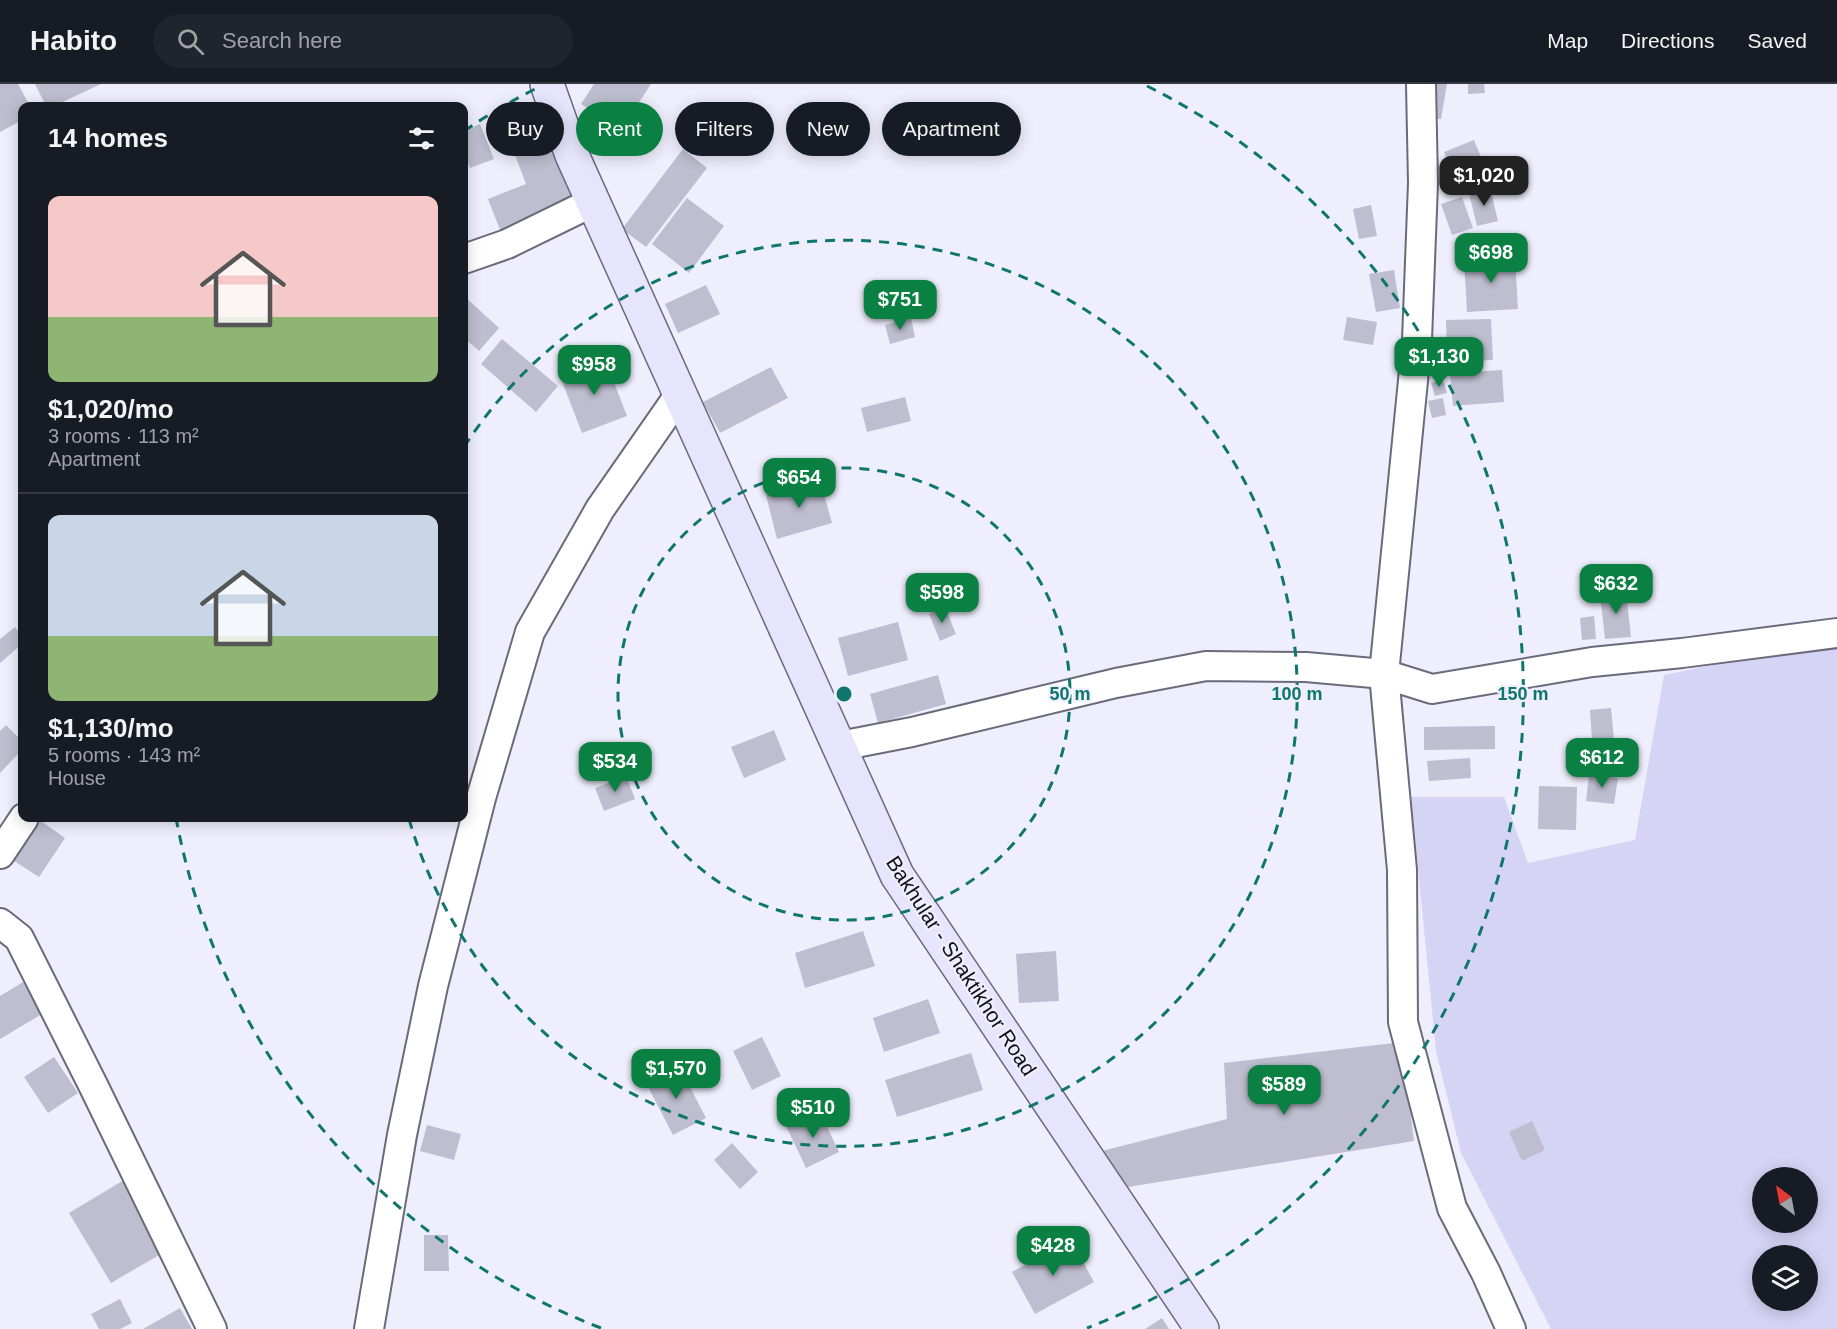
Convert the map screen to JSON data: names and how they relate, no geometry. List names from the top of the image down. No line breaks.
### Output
{"streets":{"street":["Bakhular - Shaktikhor Road"]},"north":"top left","page":{"header":"Habito","search":"Search here","nav":["Map","Directions","Saved"],"chip":["Buy","Rent","Filters","New","Apartment"],"heading":"14 homes","price":["$1,020","$698","$751","$1,130","$958","$654","$632","$598","$612","$534","$1,570","$589","$510","$428"],"list":[{"name":"$1,020/mo","note":"3 rooms · 113 m² · Apartment"},{"name":"$1,130/mo","note":"5 rooms · 143 m² · House"}]},"rings":["50 m","100 m","150 m"]}
